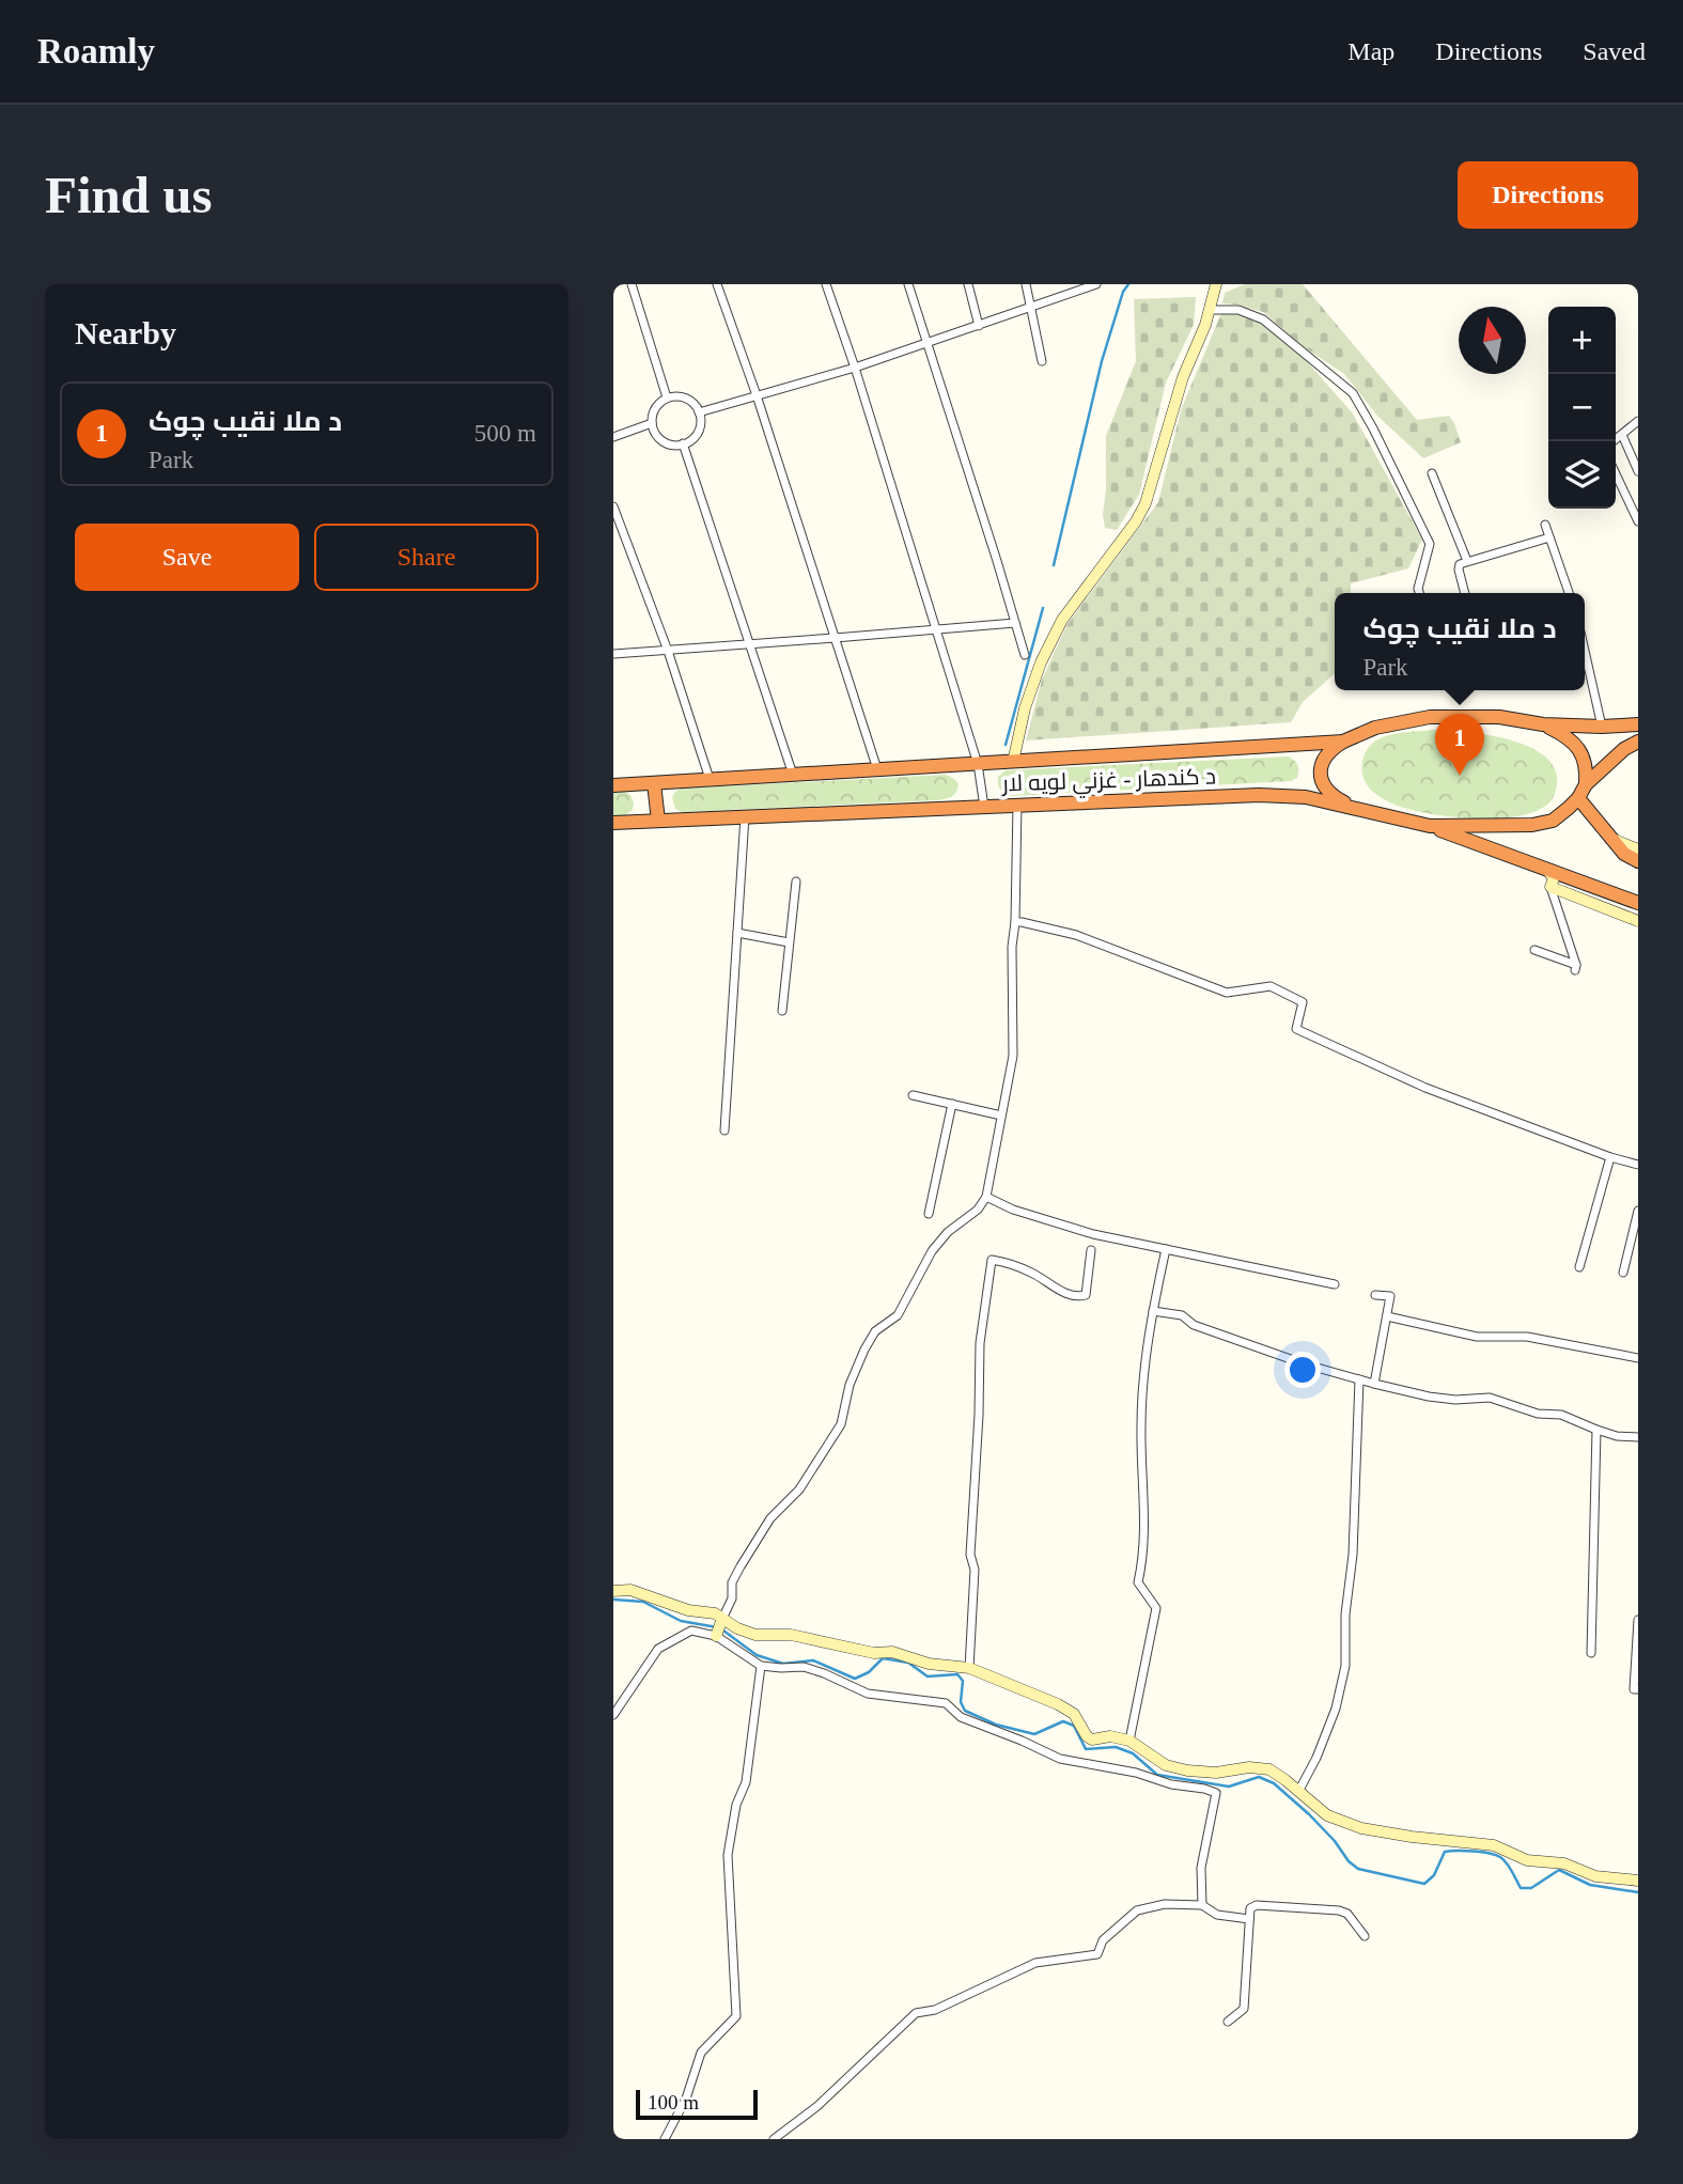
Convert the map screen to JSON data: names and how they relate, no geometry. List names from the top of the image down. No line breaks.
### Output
{"streets":{"highway":["د کندهار - غزني لويه لار"]},"scale_bar":"100 m","north":"top","page":{"header":"Roamly","nav":["Map","Directions","Saved"],"buttons":["Directions",["Save","Share"]],"title":"Find us","heading":"Nearby","map_buttons":["+","−"],"list":[{"mark":"1","name":"د ملا نقيب چوک","note":"Park","value":"500 m"}],"popup":["د ملا نقيب چوک","Park"],"pins":"1","scale":"100 m"}}
